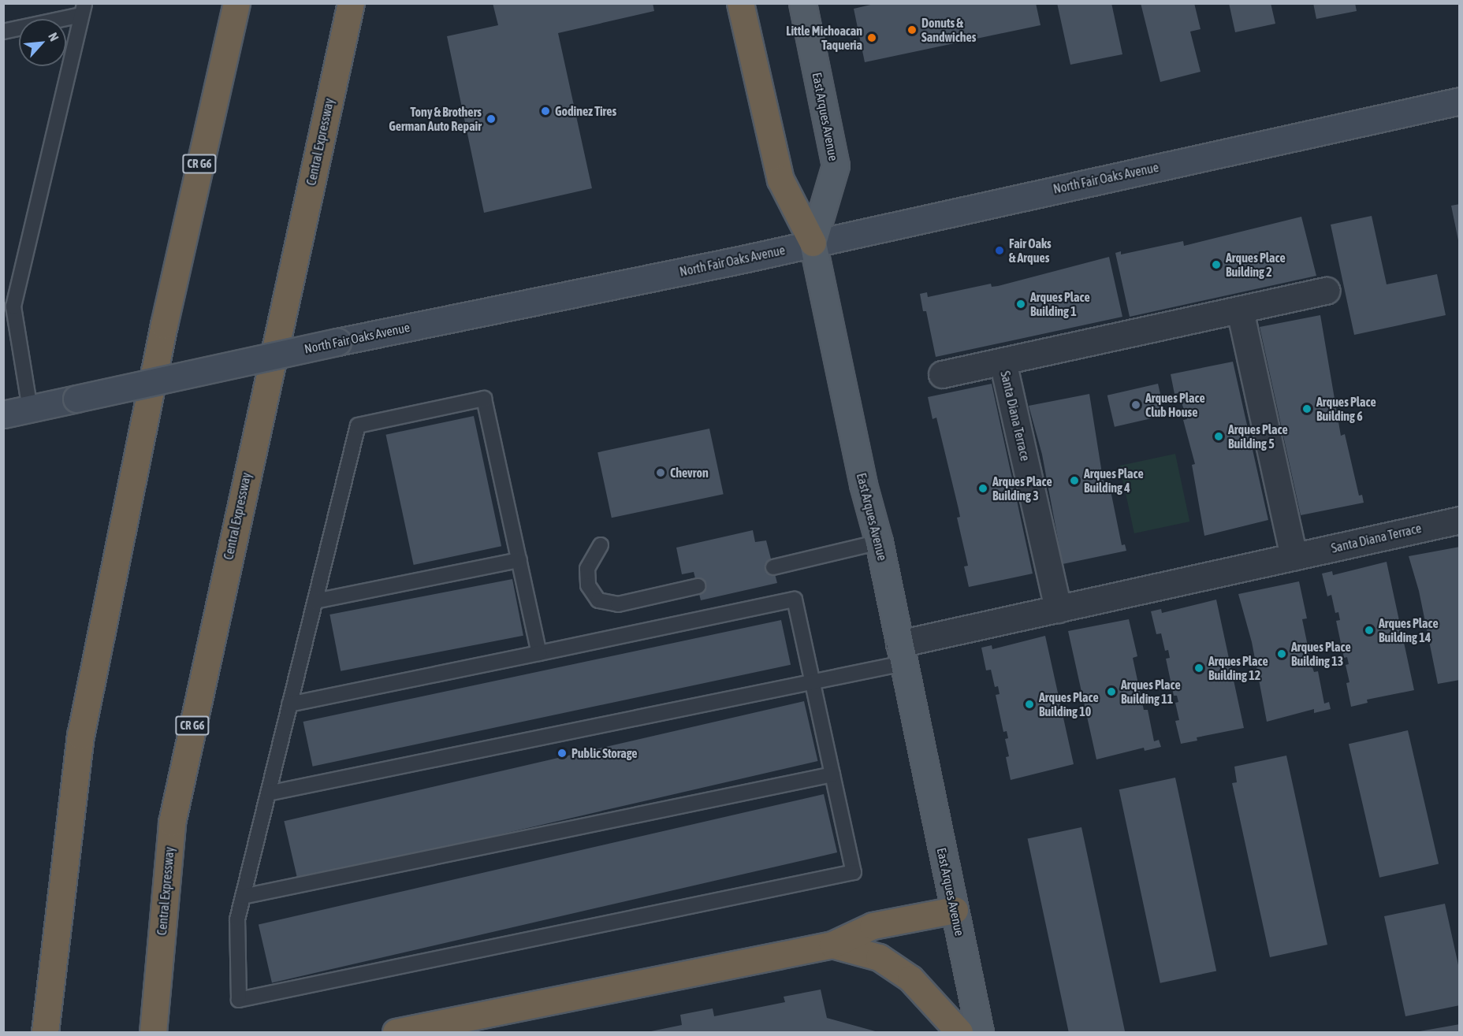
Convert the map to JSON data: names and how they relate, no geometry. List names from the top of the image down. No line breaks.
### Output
{"streets":{"highway":["Central Expressway","CR G6"],"main road":["East Arques Avenue","North Fair Oaks Avenue"],"street":["Santa Diana Terrace"]},"crossings":[["East Arques Avenue","North Fair Oaks Avenue"],["East Arques Avenue","Santa Diana Terrace"]],"places":["Donuts & Sandwiches","Little Michoacan Taqueria","Godinez Tires","Tony & Brothers German Auto Repair","Fair Oaks & Arques","Arques Place Building 2","Arques Place Building 1","Arques Place Club House","Arques Place Building 6","Arques Place Building 5","Chevron","Arques Place Building 4","Arques Place Building 3","Arques Place Building 14","Arques Place Building 13","Arques Place Building 12","Arques Place Building 11","Arques Place Building 10","Public Storage"],"north":"top right"}
